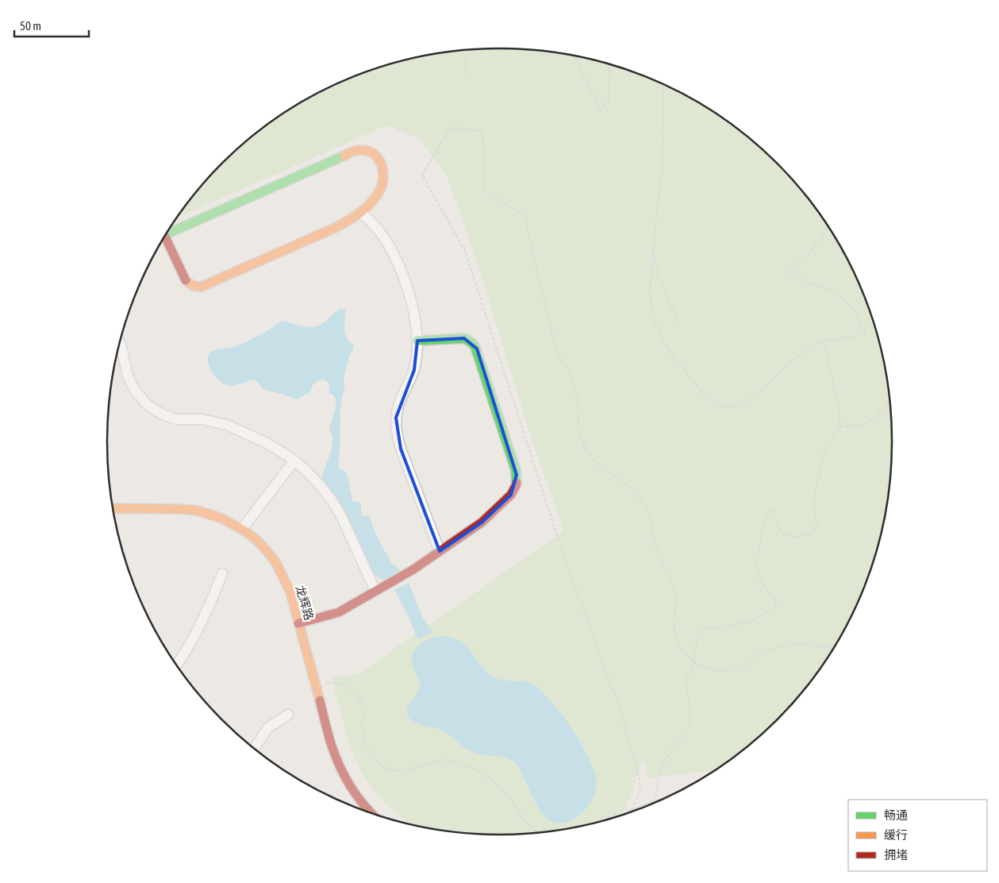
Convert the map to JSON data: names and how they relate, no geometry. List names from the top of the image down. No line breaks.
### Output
{"streets":{"street":["龙辉路"]},"legend":["畅通","缓行","拥堵"],"scale_bar":"50 m"}
